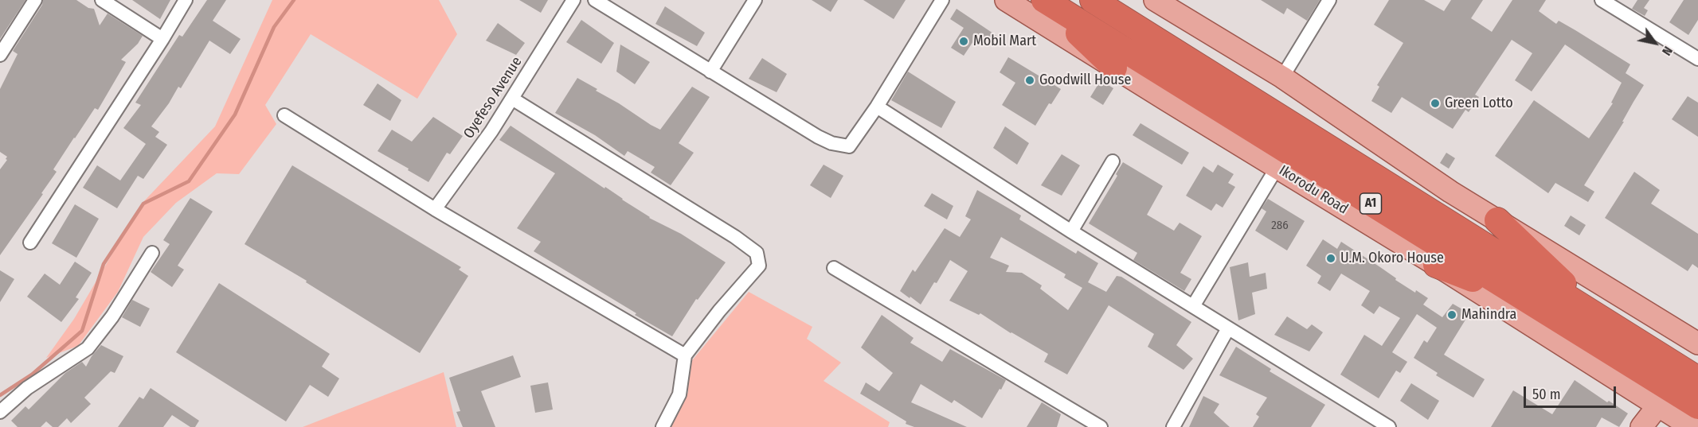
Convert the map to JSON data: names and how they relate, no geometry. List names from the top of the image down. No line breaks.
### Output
{"streets":{"highway":["Ikorodu Road","A1"],"street":["Oyefeso Avenue"]},"places":["Mobil Mart","Goodwill House","Green Lotto","U.M. Okoro House","Mahindra"],"house_numbers":["286"],"scale_bar":"50 m","north":"bottom right"}
